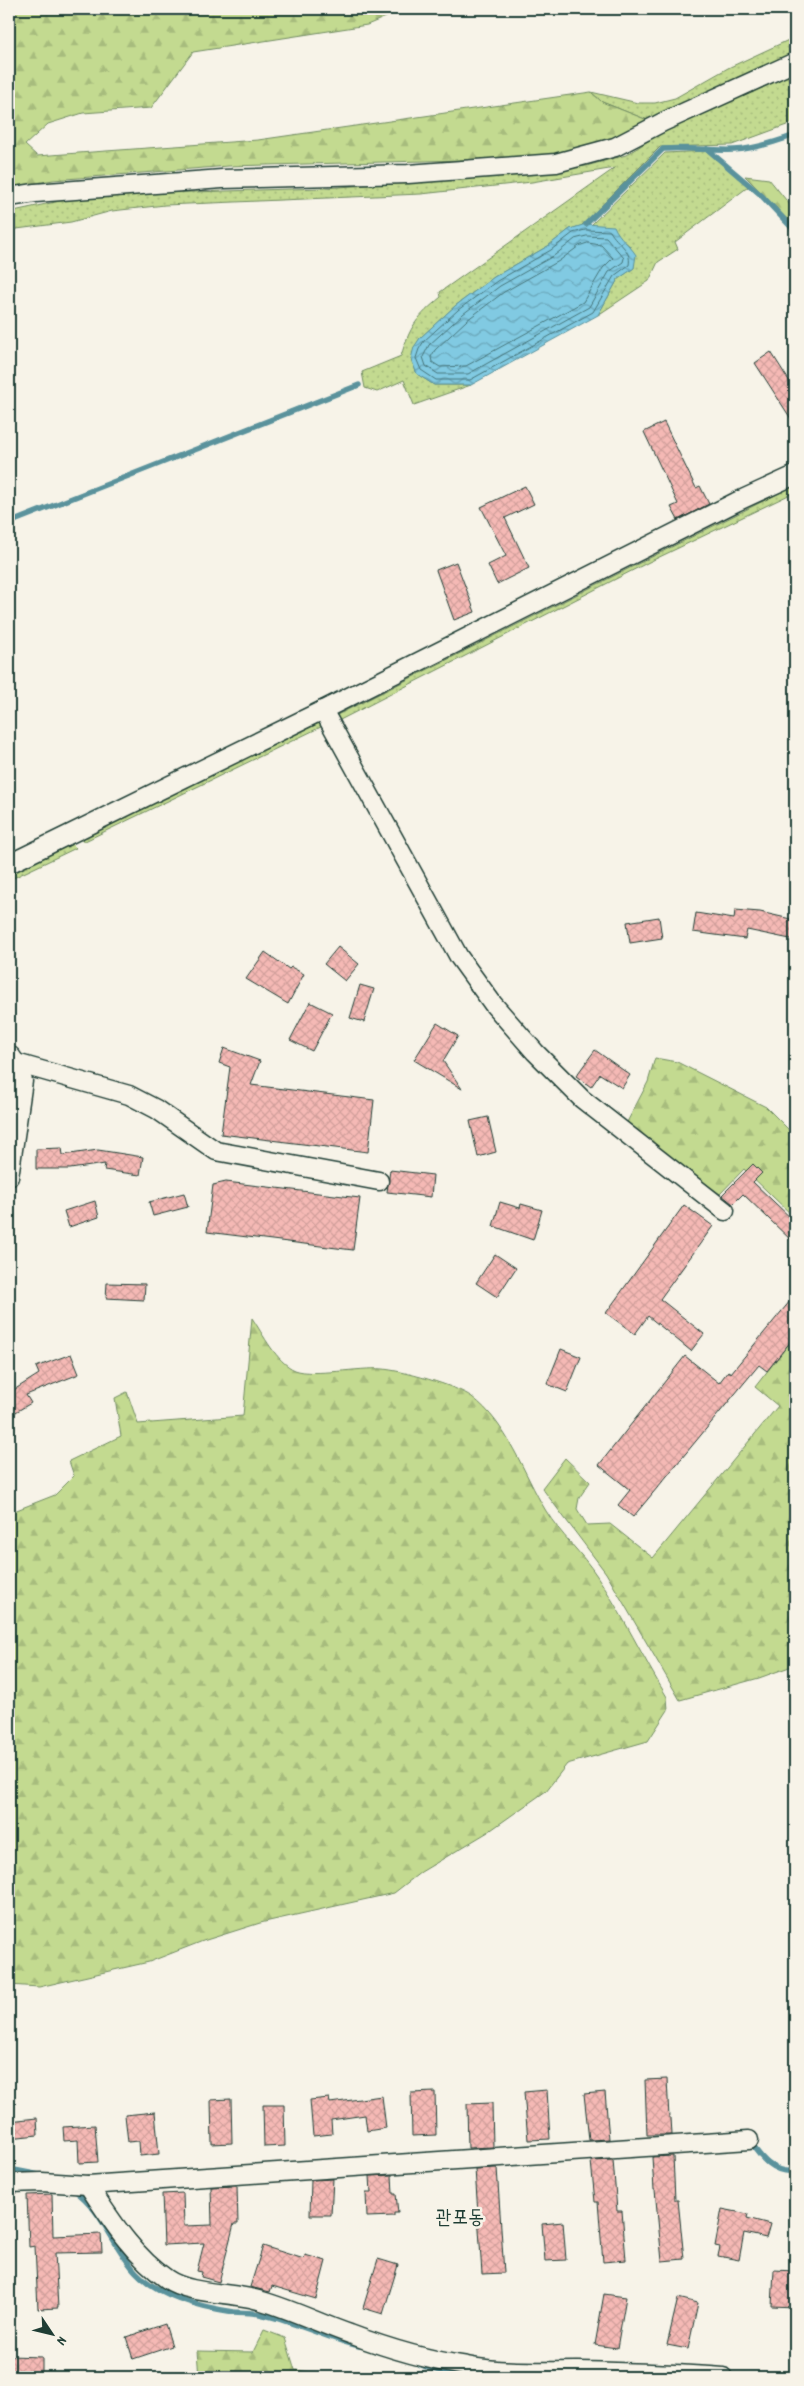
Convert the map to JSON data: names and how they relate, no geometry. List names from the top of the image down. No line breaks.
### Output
{"districts":["관포동"],"north":"bottom right"}
